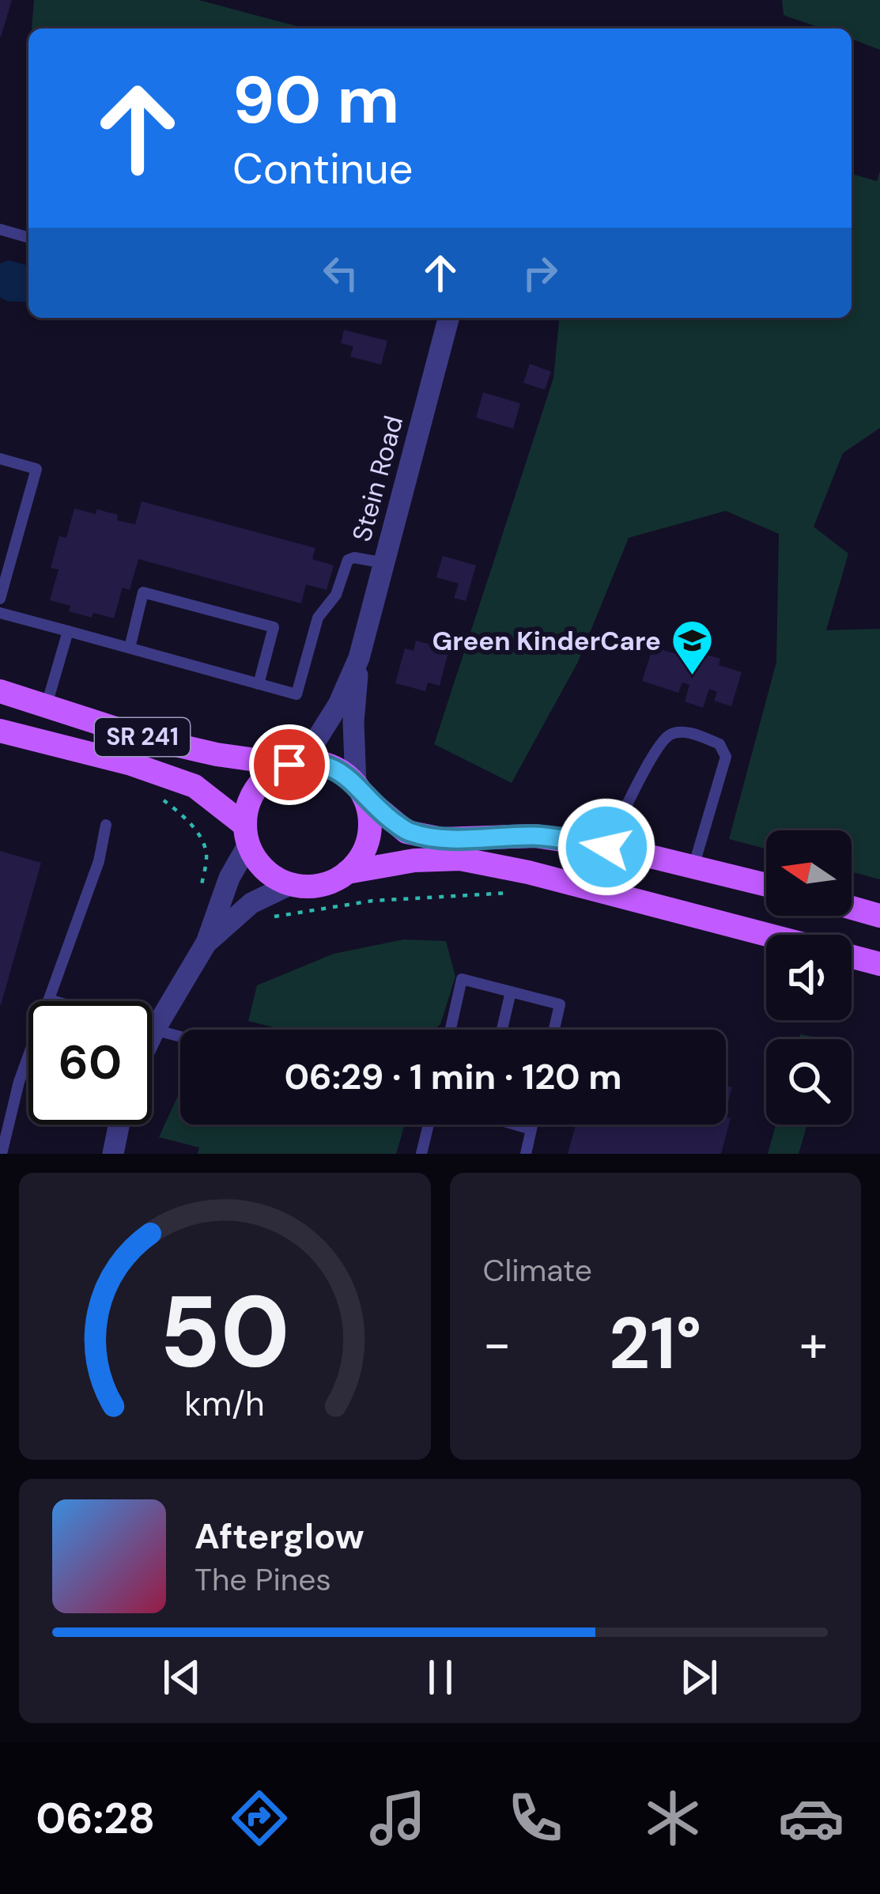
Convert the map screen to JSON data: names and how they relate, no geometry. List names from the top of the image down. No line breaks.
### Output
{"streets":{"main road":["SR 241"],"street":["Stein Road"]},"crossings":[["Stein Road","SR 241"]],"places":{"school or university":["Green KinderCare"]},"north":"left","page":{"turn":["90 m","Continue"],"limit":"60","trip":"06:29 · 1 min · 120 m","tile":"Climate","heat":["−","21°","+"],"song":["Afterglow","The Pines"],"tabs":"06:28","gauge":["50","km/h"]}}
